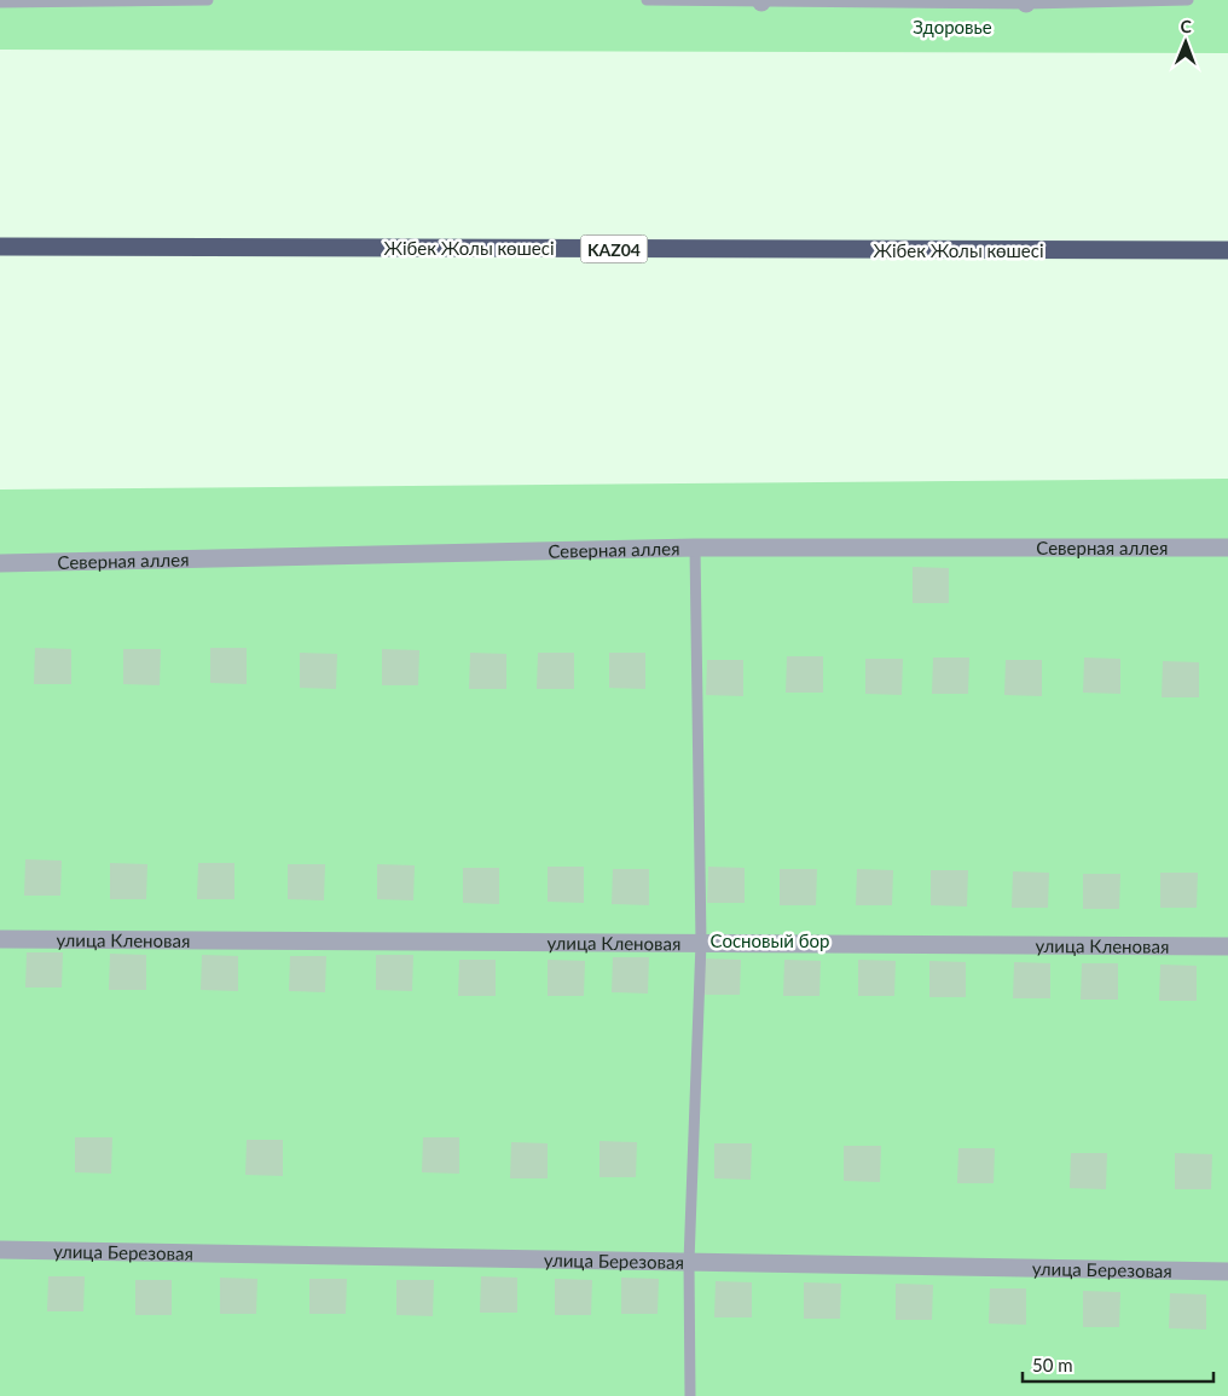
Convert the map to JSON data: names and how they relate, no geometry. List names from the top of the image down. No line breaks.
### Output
{"streets":{"highway":["Жібек Жолы көшесі","KАZ04"],"street":["Северная аллея","улица Кленовая","улица Березовая"]},"parks":["Здоровье","Сосновый бор"],"scale_bar":"50 m","north":"top"}
